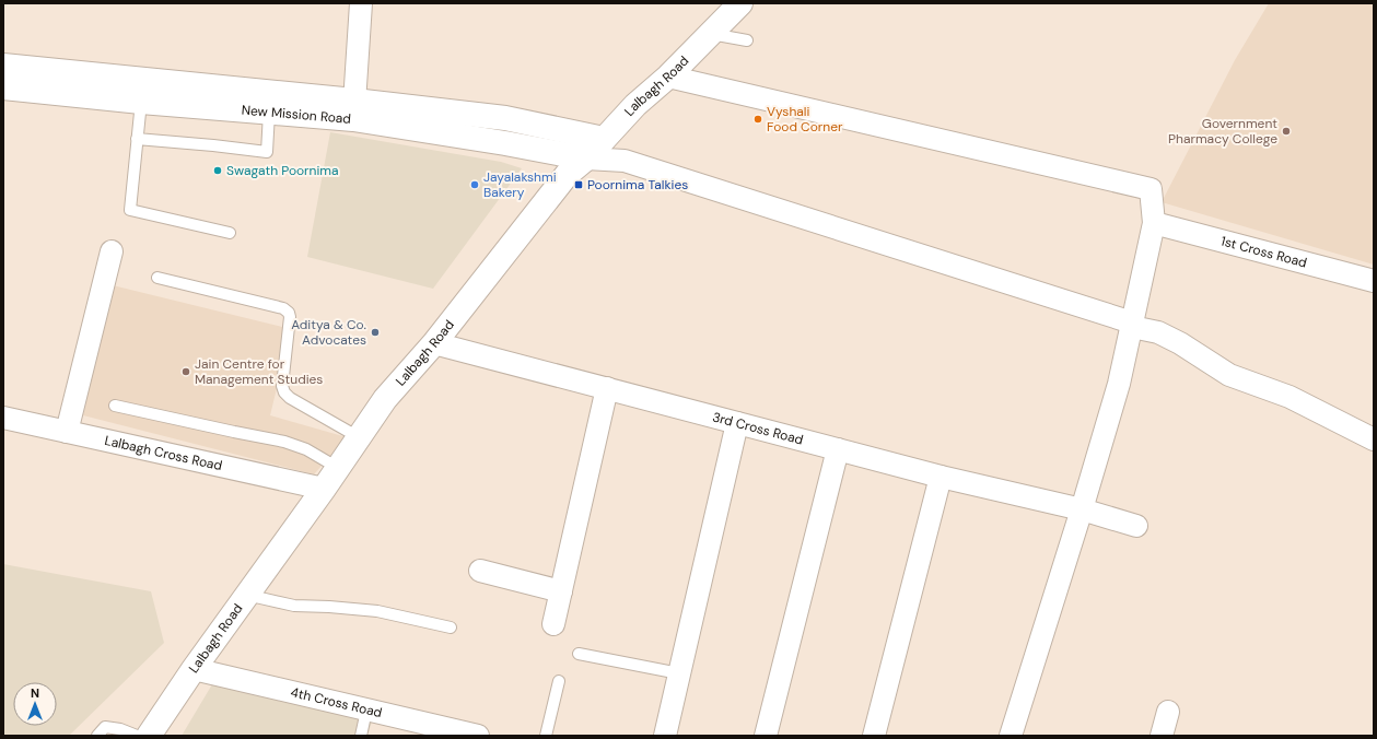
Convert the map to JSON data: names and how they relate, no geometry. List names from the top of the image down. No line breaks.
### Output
{"streets":{"main road":["Lalbagh Road","New Mission Road"],"street":["1st Cross Road","3rd Cross Road","Lalbagh Cross Road","4th Cross Road"]},"crossings":[["Lalbagh Road","New Mission Road"],["Lalbagh Road","3rd Cross Road"],["Lalbagh Road","Lalbagh Cross Road"],["Lalbagh Road","4th Cross Road"]],"places":{"other":["Vyshali Food Corner","Government Pharmacy College","Swagath Poornima","Jayalakshmi Bakery","Aditya & Co. Advocates","Jain Centre for Management Studies"],"transit":["Poornima Talkies"]},"north":"top"}
